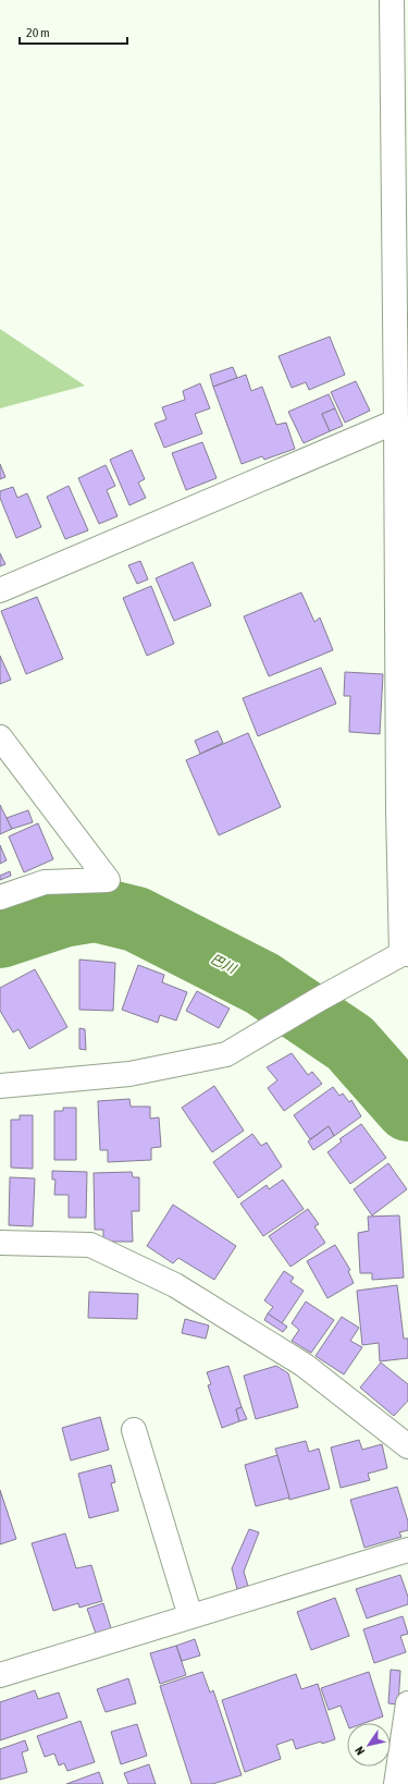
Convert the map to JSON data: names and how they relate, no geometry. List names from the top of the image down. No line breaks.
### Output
{"water":["巴川"],"scale_bar":"20 m","north":"bottom left"}
